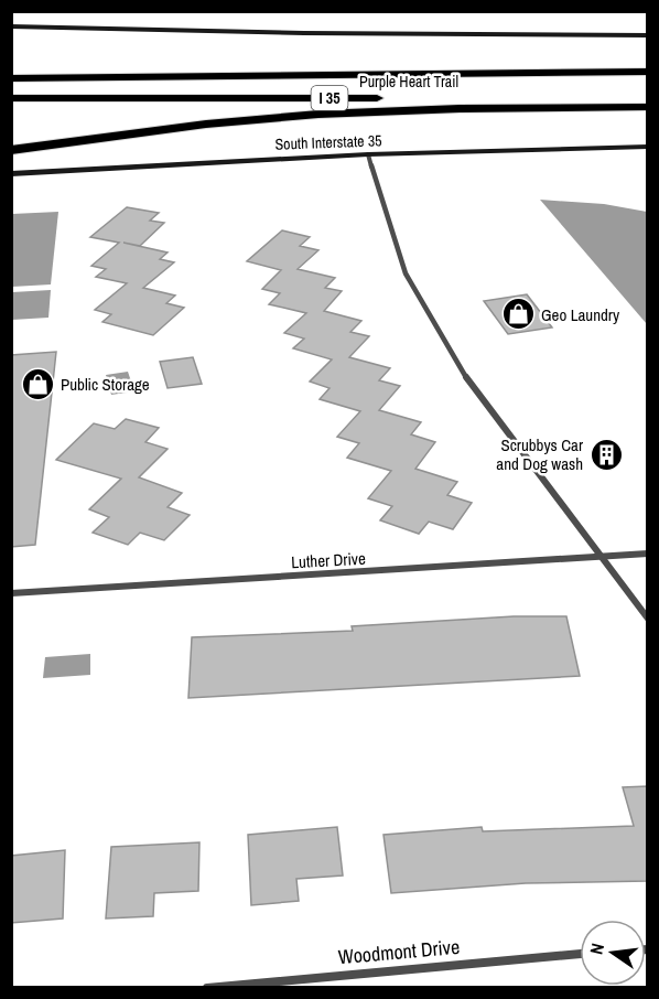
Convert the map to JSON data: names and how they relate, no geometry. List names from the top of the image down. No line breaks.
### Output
{"streets":{"highway":["Purple Heart Trail","I 35"],"main road":["South Interstate 35"],"street":["Luther Drive","Woodmont Drive"]},"places":{"shop":["Geo Laundry","Public Storage"],"building":["Scrubbys Car and Dog wash"]},"north":"left"}
